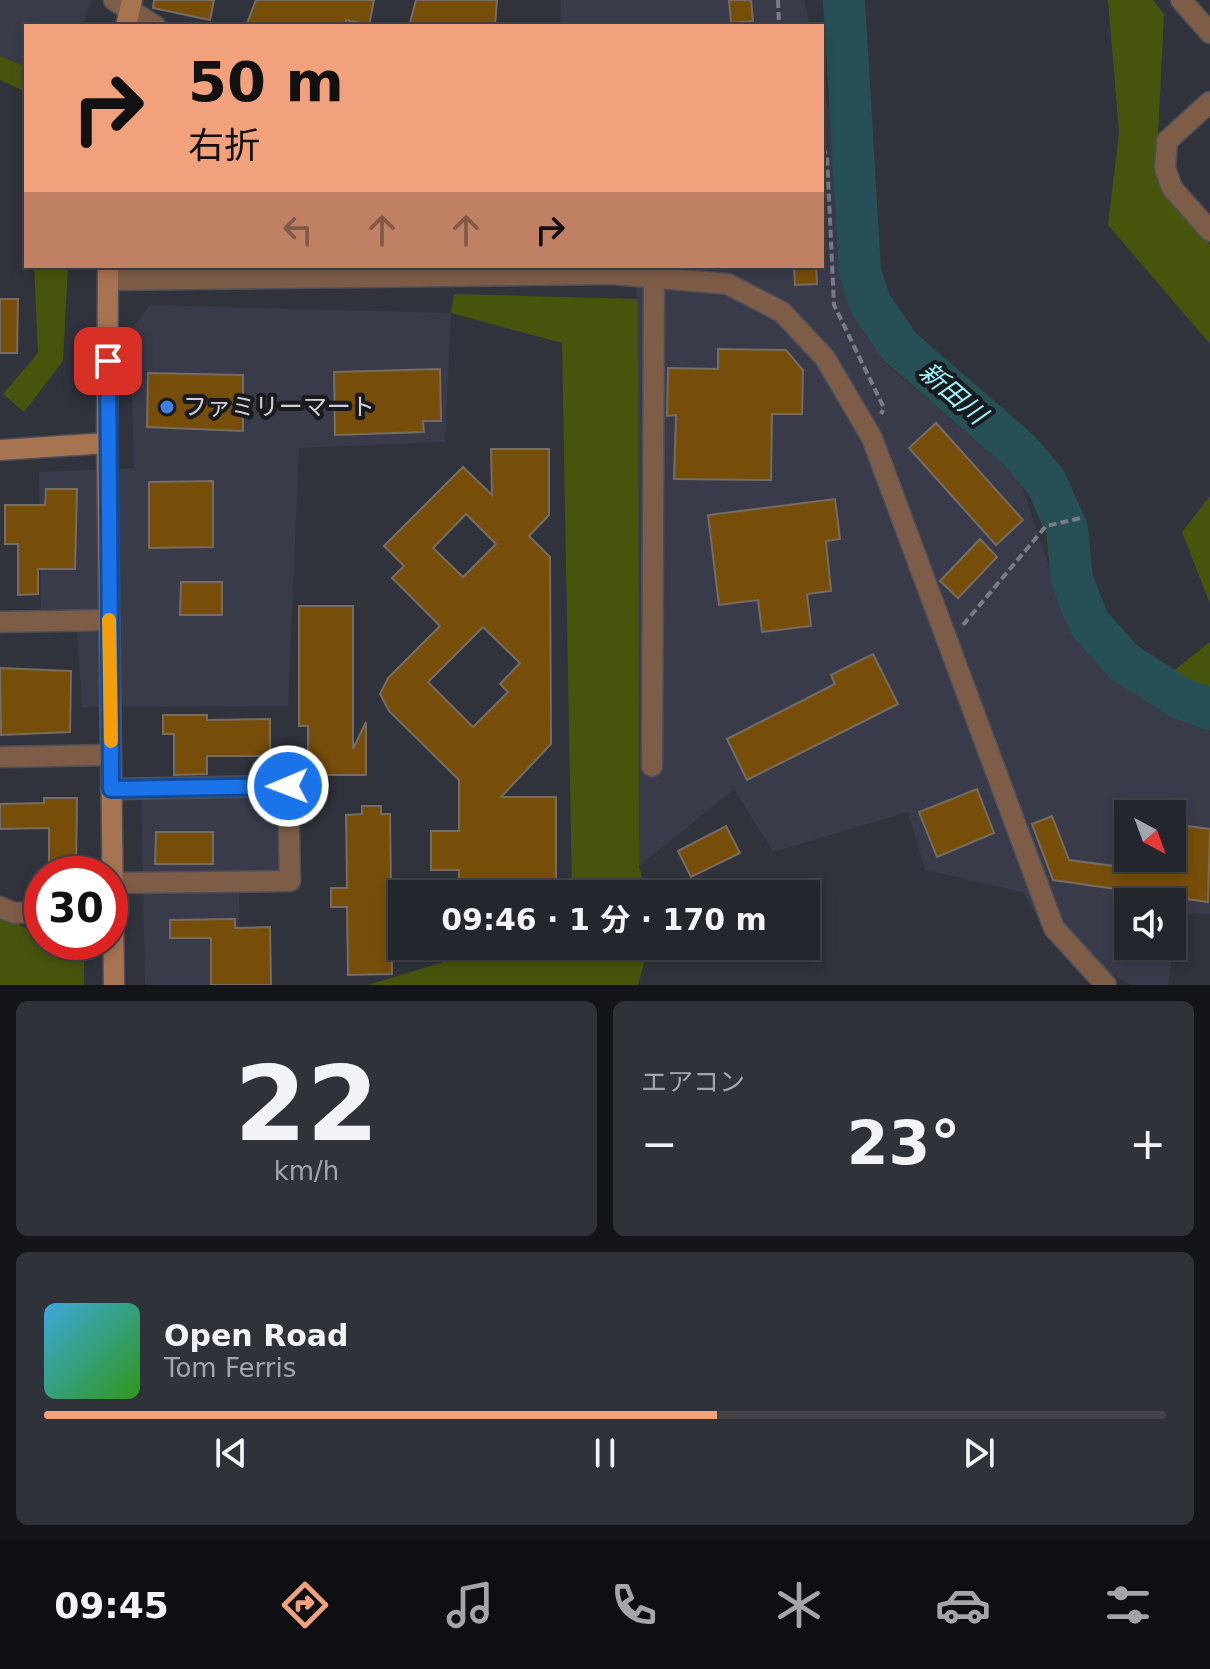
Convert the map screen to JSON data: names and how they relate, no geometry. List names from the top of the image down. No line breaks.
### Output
{"water":["新田川"],"places":["ファミリーマート"],"north":"bottom right","page":{"turn":["50 m","右折"],"limit":"30","trip":"09:46 · 1 分 · 170 m","tile":[["22","km/h"],"エアコン"],"heat":["−","23°","+"],"song":["Open Road","Tom Ferris"],"tabs":"09:45"}}
